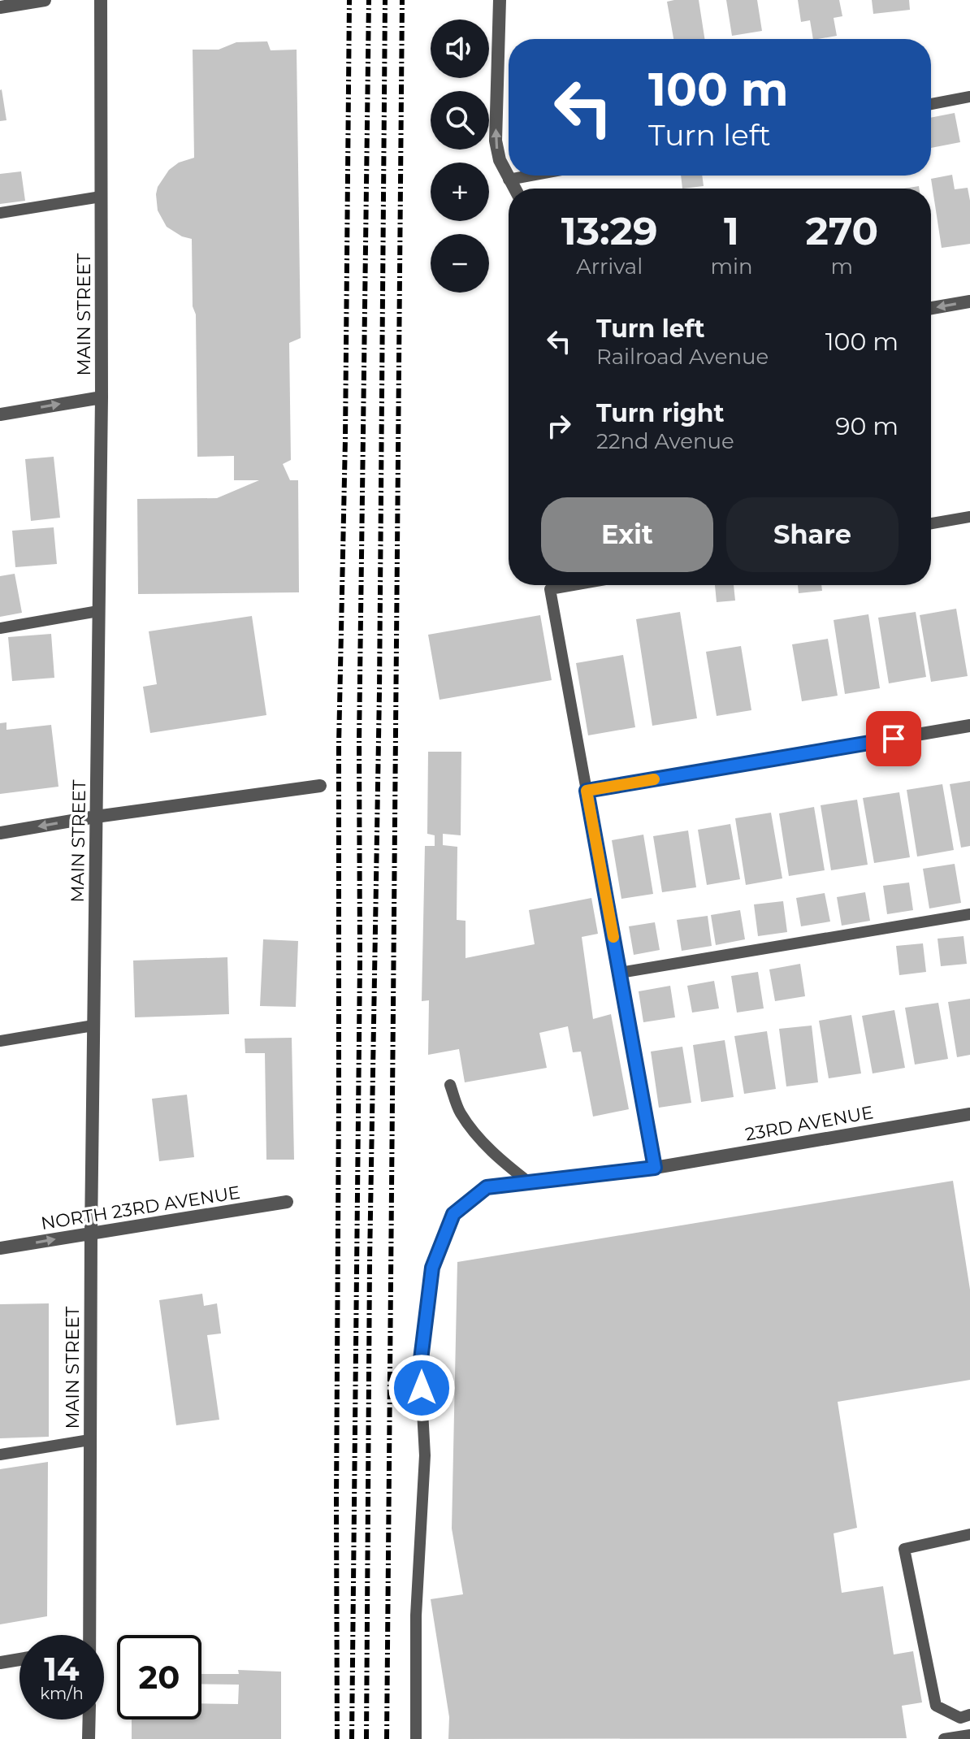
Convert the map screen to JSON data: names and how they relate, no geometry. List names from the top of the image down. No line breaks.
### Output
{"streets":{"street":["MAIN STREET","23RD AVENUE","NORTH 23RD AVENUE"]},"crossings":[["MAIN STREET","NORTH 23RD AVENUE"]],"page":{"map_buttons":["+","−"],"turn":["100 m","Turn left"],"eta":["13:29","Arrival","1","min","270","m"],"list":[{"name":"Turn left","note":"Railroad Avenue","value":"100 m"},{"name":"Turn right","note":"22nd Avenue","value":"90 m"}],"buttons":["Exit","Share"],"speed":"14 km/h","limit":"20"}}
